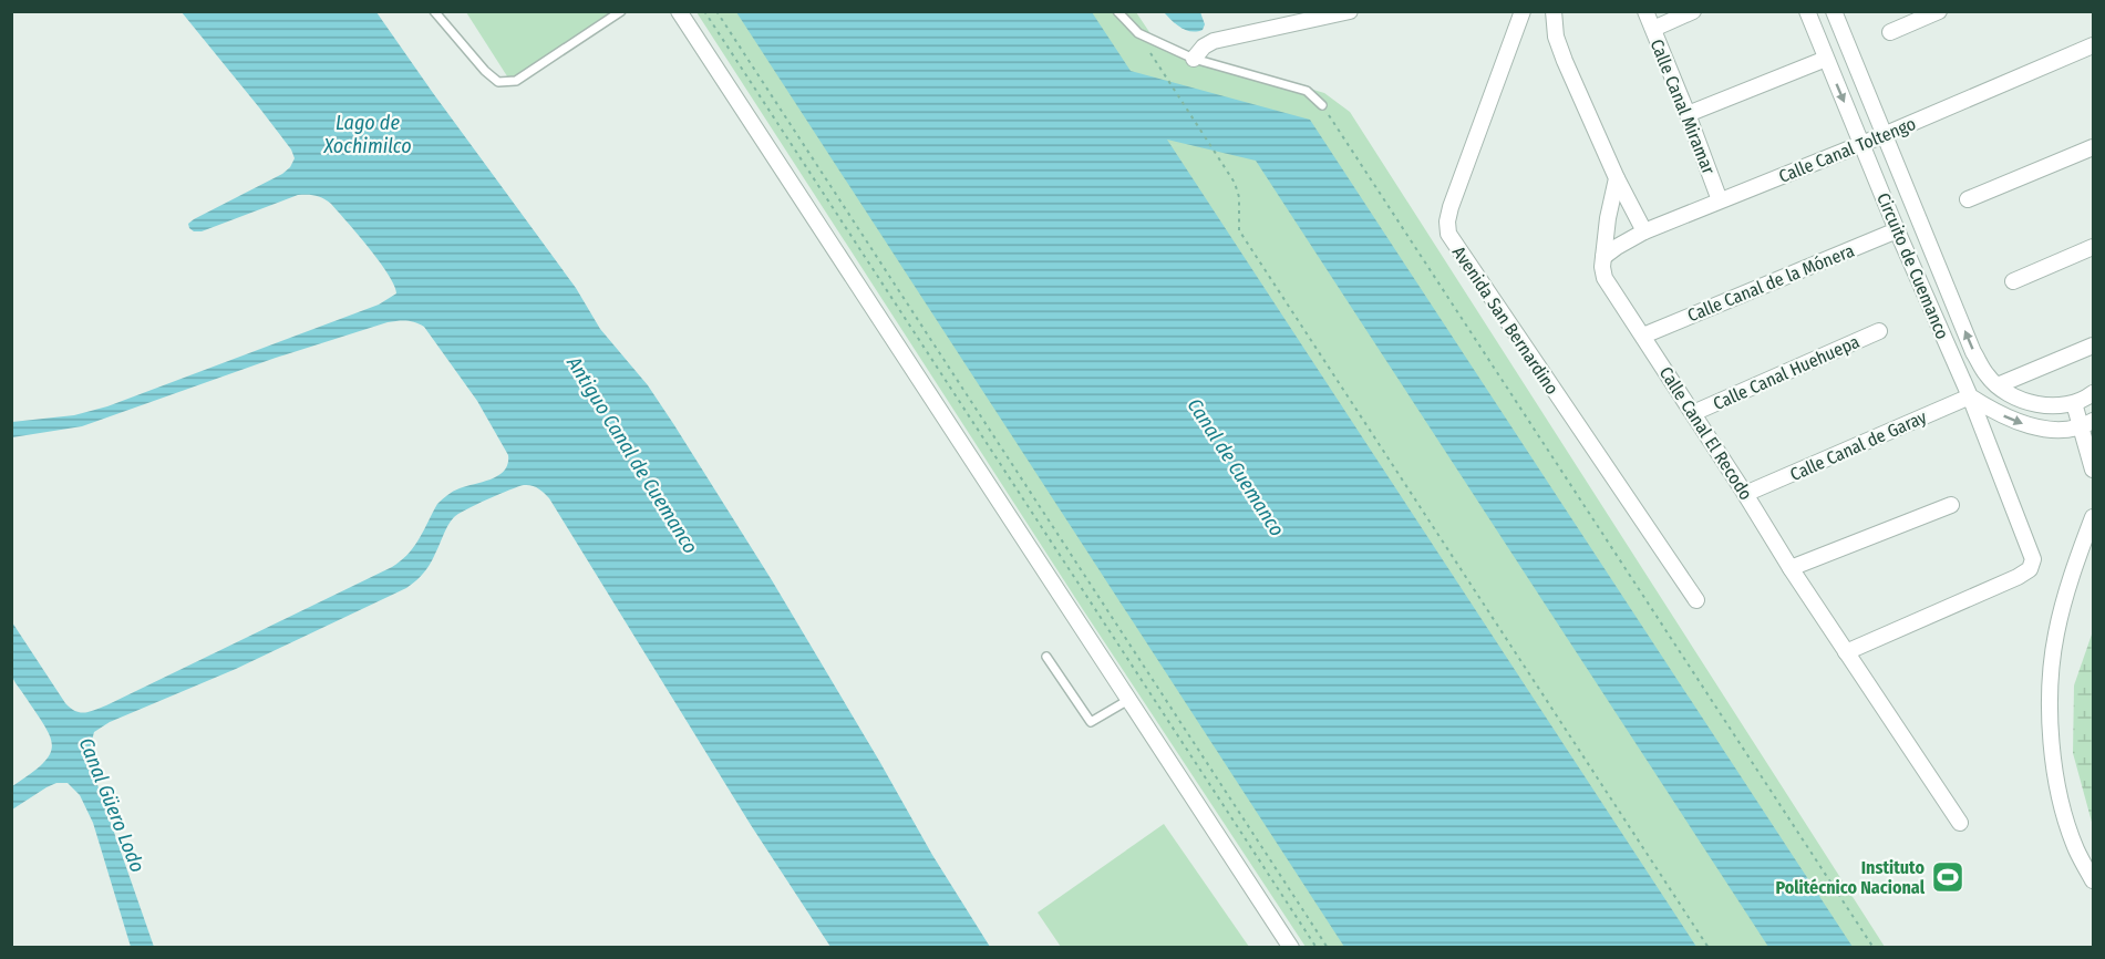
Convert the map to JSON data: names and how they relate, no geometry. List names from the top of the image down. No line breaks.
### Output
{"streets":{"street":["Calle Canal Miramar","Calle Canal Toltengo","Circuito de Cuemanco","Calle Canal de la Mónera","Avenida San Bernardino","Calle Canal Huehuepa","Calle Canal El Recodo","Calle Canal de Garay"]},"crossings":[["Calle Canal Miramar","Calle Canal Toltengo"],["Calle Canal Toltengo","Circuito de Cuemanco"],["Calle Canal Toltengo","Calle Canal El Recodo"],["Circuito de Cuemanco","Calle Canal de la Mónera"],["Circuito de Cuemanco","Calle Canal El Recodo"],["Circuito de Cuemanco","Calle Canal de Garay"],["Calle Canal de la Mónera","Calle Canal El Recodo"],["Calle Canal Huehuepa","Calle Canal El Recodo"],["Calle Canal El Recodo","Calle Canal de Garay"]],"water":["Lago de Xochimilco","Antiguo Canal de Cuemanco","Canal de Cuemanco","Canal Güero Lodo"],"places":{"sports":["Instituto Politécnico Nacional"]}}
